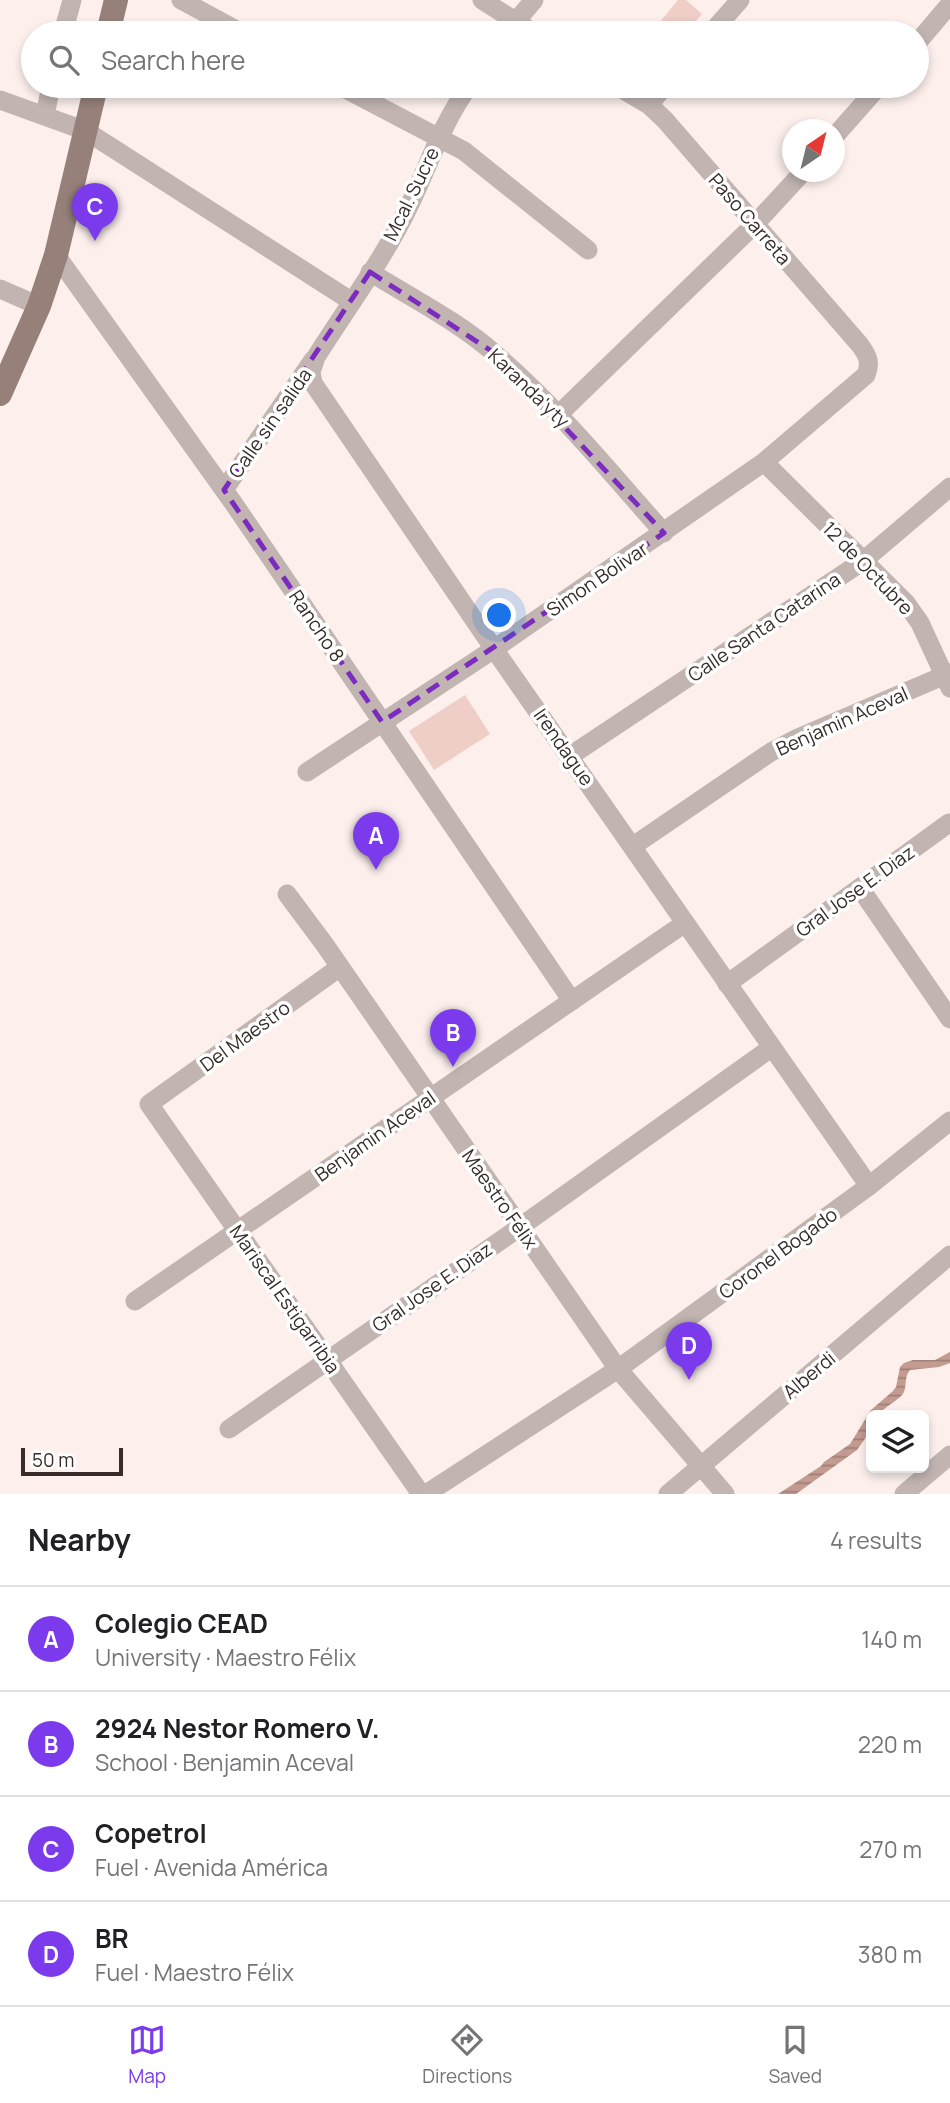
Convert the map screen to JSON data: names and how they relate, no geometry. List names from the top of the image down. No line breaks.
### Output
{"streets":{"street":["Mcal. Sucre","Paso Carreta","Karanda'yty","Calle sin salida","12 de Octubre","Simon Bolivar","Rancho 8","Calle Santa Catarina","Benjamin Aceval","Irendague","Gral Jose E. Diaz","Del Maestro","Maestro Félix","Coronel Bogado","Mariscal Estigarribia","Alberdi"]},"crossings":[["Mcal. Sucre","Karanda'yty"],["Paso Carreta","Simon Bolivar"],["Karanda'yty","Simon Bolivar"],["Calle sin salida","Rancho 8"],["Calle sin salida","Irendague"],["12 de Octubre","Simon Bolivar"],["12 de Octubre","Calle Santa Catarina"],["12 de Octubre","Benjamin Aceval"],["Simon Bolivar","Rancho 8"],["Simon Bolivar","Irendague"],["Rancho 8","Benjamin Aceval"],["Calle Santa Catarina","Irendague"],["Benjamin Aceval","Irendague"],["Benjamin Aceval","Maestro Félix"],["Benjamin Aceval","Mariscal Estigarribia"],["Irendague","Gral Jose E. Diaz"],["Irendague","Coronel Bogado"],["Gral Jose E. Diaz","Maestro Félix"],["Gral Jose E. Diaz","Mariscal Estigarribia"],["Del Maestro","Maestro Félix"],["Del Maestro","Mariscal Estigarribia"],["Maestro Félix","Coronel Bogado"],["Maestro Félix","Alberdi"],["Coronel Bogado","Mariscal Estigarribia"]],"scale_bar":"50 m","north":"top right","page":{"search":"Search here","pins":["C","A","B","D"],"scale":"50 m","heading":["Nearby","4 results"],"list":[{"mark":"A","name":"Colegio CEAD","note":"University · Maestro Félix","value":"140 m"},{"mark":"B","name":"2924 Nestor Romero V.","note":"School · Benjamin Aceval","value":"220 m"},{"mark":"C","name":"Copetrol","note":"Fuel · Avenida América","value":"270 m"},{"mark":"D","name":"BR","note":"Fuel · Maestro Félix","value":"380 m"}],"nav":["Map","Directions","Saved"]}}
